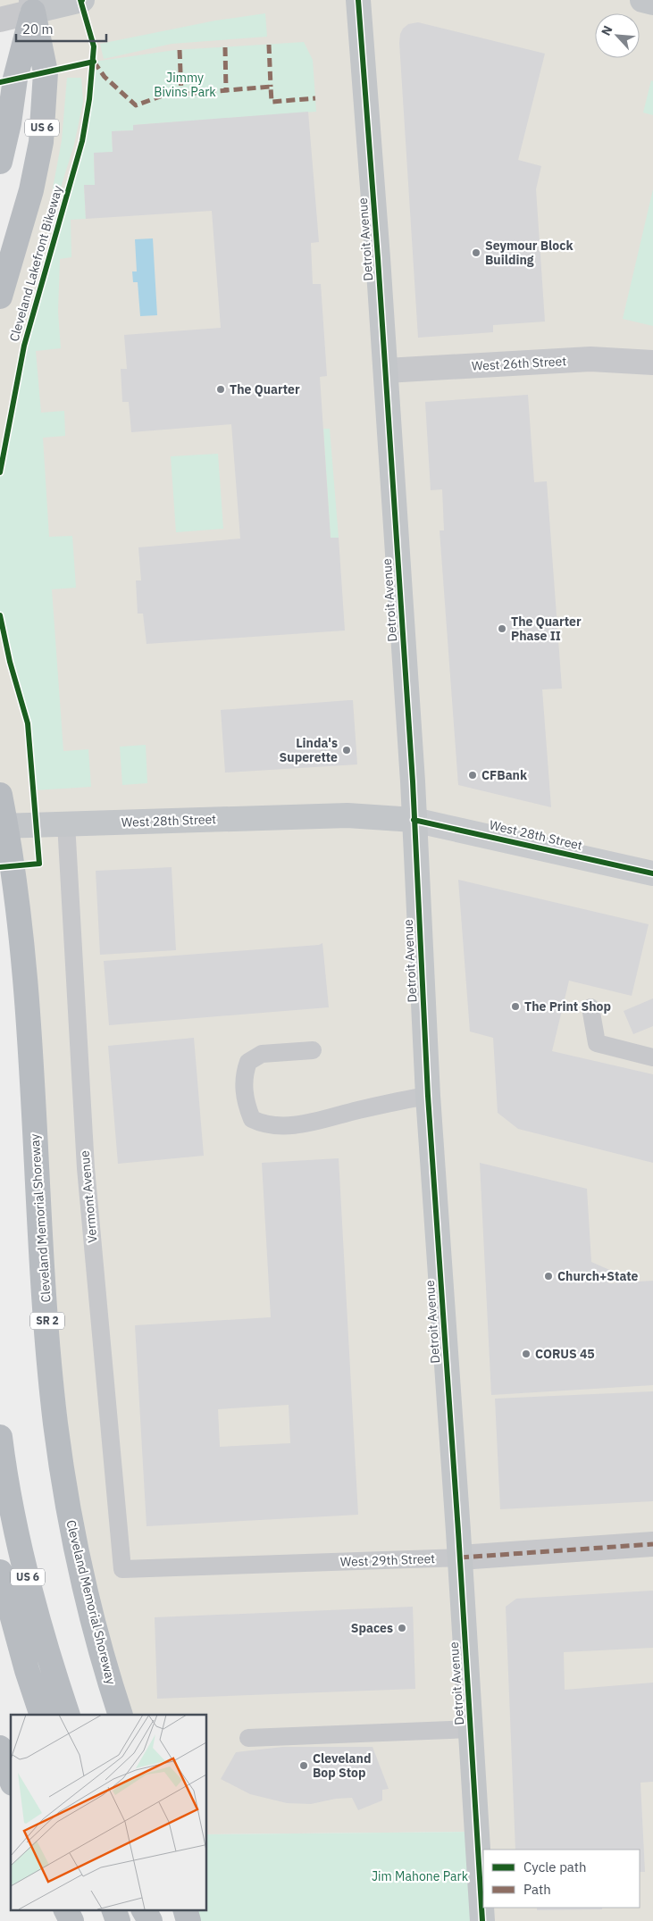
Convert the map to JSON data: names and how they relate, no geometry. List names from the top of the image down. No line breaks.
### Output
{"streets":{"highway":["US 6","Cleveland Memorial Shoreway","SR 2"],"main road":["Detroit Avenue","West 28th Street"],"street":["West 26th Street","West 29th Street"],"lane":["Vermont Avenue"],"cycle path":["Cleveland Lakefront Bikeway"]},"crossings":[["Detroit Avenue","West 26th Street"],["Detroit Avenue","West 28th Street"],["Detroit Avenue","West 29th Street"],["West 28th Street","Vermont Avenue"],["Vermont Avenue","West 29th Street"]],"parks":["Jimmy Bivins Park","Jim Mahone Park"],"places":["Seymour Block Building","The Quarter","The Quarter Phase II","Linda's Superette","CFBank","The Print Shop","Church+State","CORUS 45","Spaces","Cleveland Bop Stop"],"legend":["Cycle path","Path"],"scale_bar":"20 m","north":"top left"}
